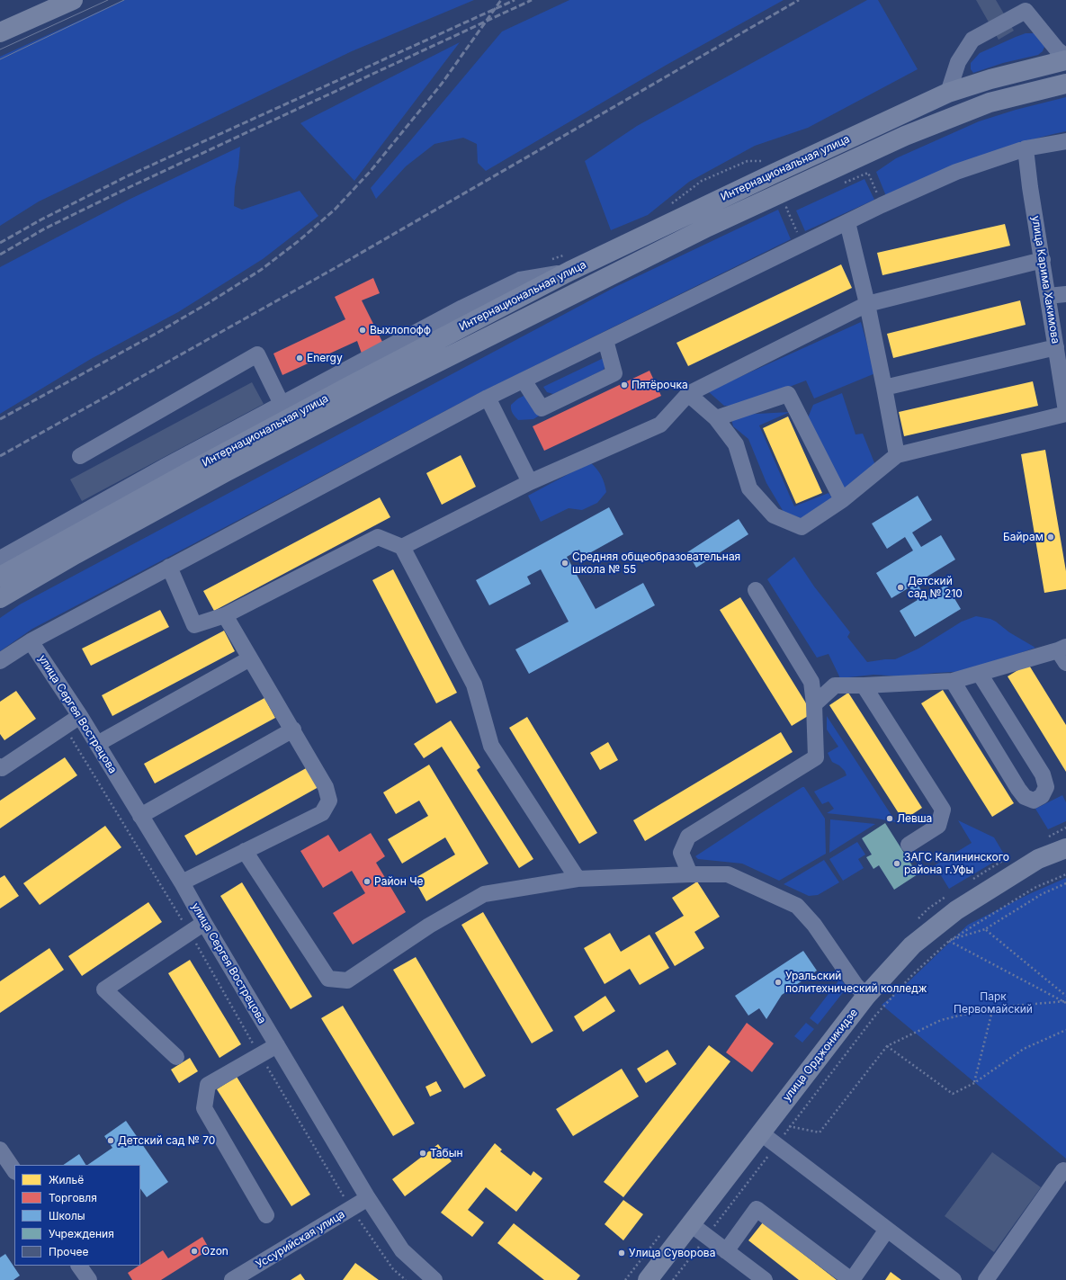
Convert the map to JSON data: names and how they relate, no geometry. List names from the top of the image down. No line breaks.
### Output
{"streets":{"main road":["Интернациональная улица","улица Орджоникидзе"],"street":["улица Карима Хакимова","улица Сергея Вострецова","Уссурийская улица"]},"crossings":[["улица Сергея Вострецова","Уссурийская улица"]],"parks":["Парк Первомайский"],"places":["Выхлопофф","Energy","Пятёрочка","Байрам","Средняя общеобразовательная школа № 55","Детский сад № 210","Левша","ЗАГС Калининского района г.Уфы","Район Че","Уральский политехнический колледж","Детский сад № 70","Табын","Ozon","Улица Суворова"],"legend":["Жильё","Торговля","Школы","Учреждения","Прочее"]}
